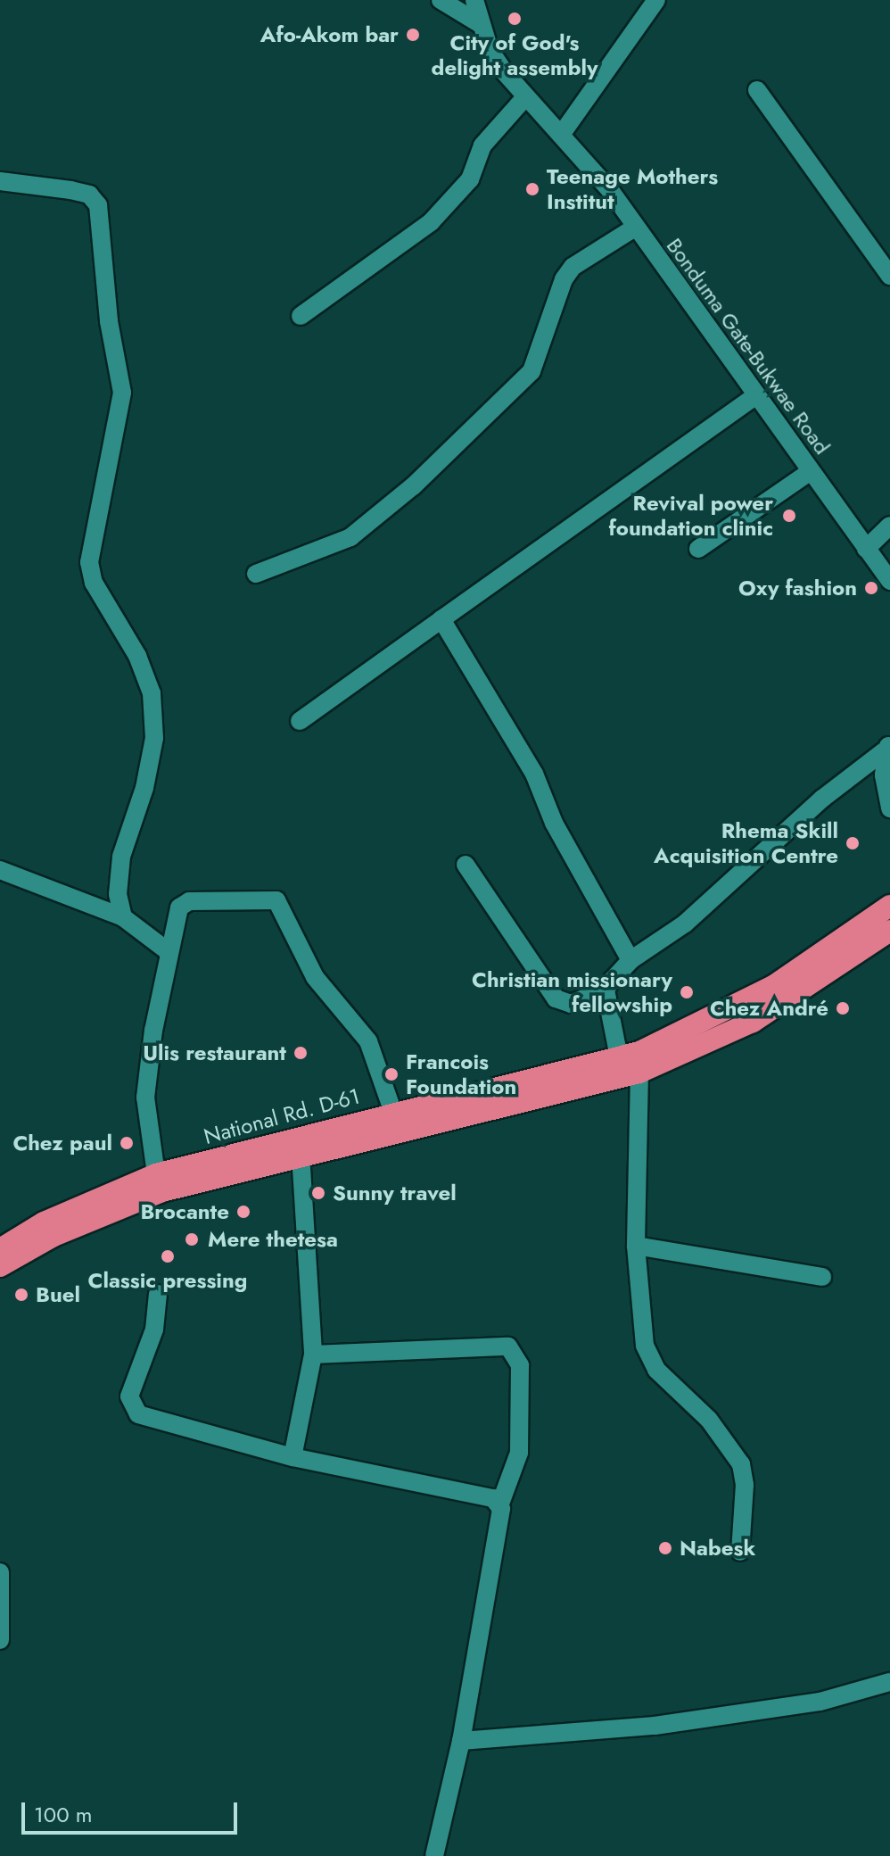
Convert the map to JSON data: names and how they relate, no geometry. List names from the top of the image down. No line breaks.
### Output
{"streets":{"highway":["National Rd. D-61"],"street":["Bonduma Gate-Bukwae Road"]},"places":["City of God's delight assembly","Afo-Akom bar","Teenage Mothers Institut","Revival power foundation clinic","Oxy fashion","Rhema Skill Acquisition Centre","Christian missionary fellowship","Chez André","Ulis restaurant","Francois Foundation","Chez paul","Sunny travel","Brocante","Mere thetesa","Classic pressing","Buel","Nabesk"],"scale_bar":"100 m"}
